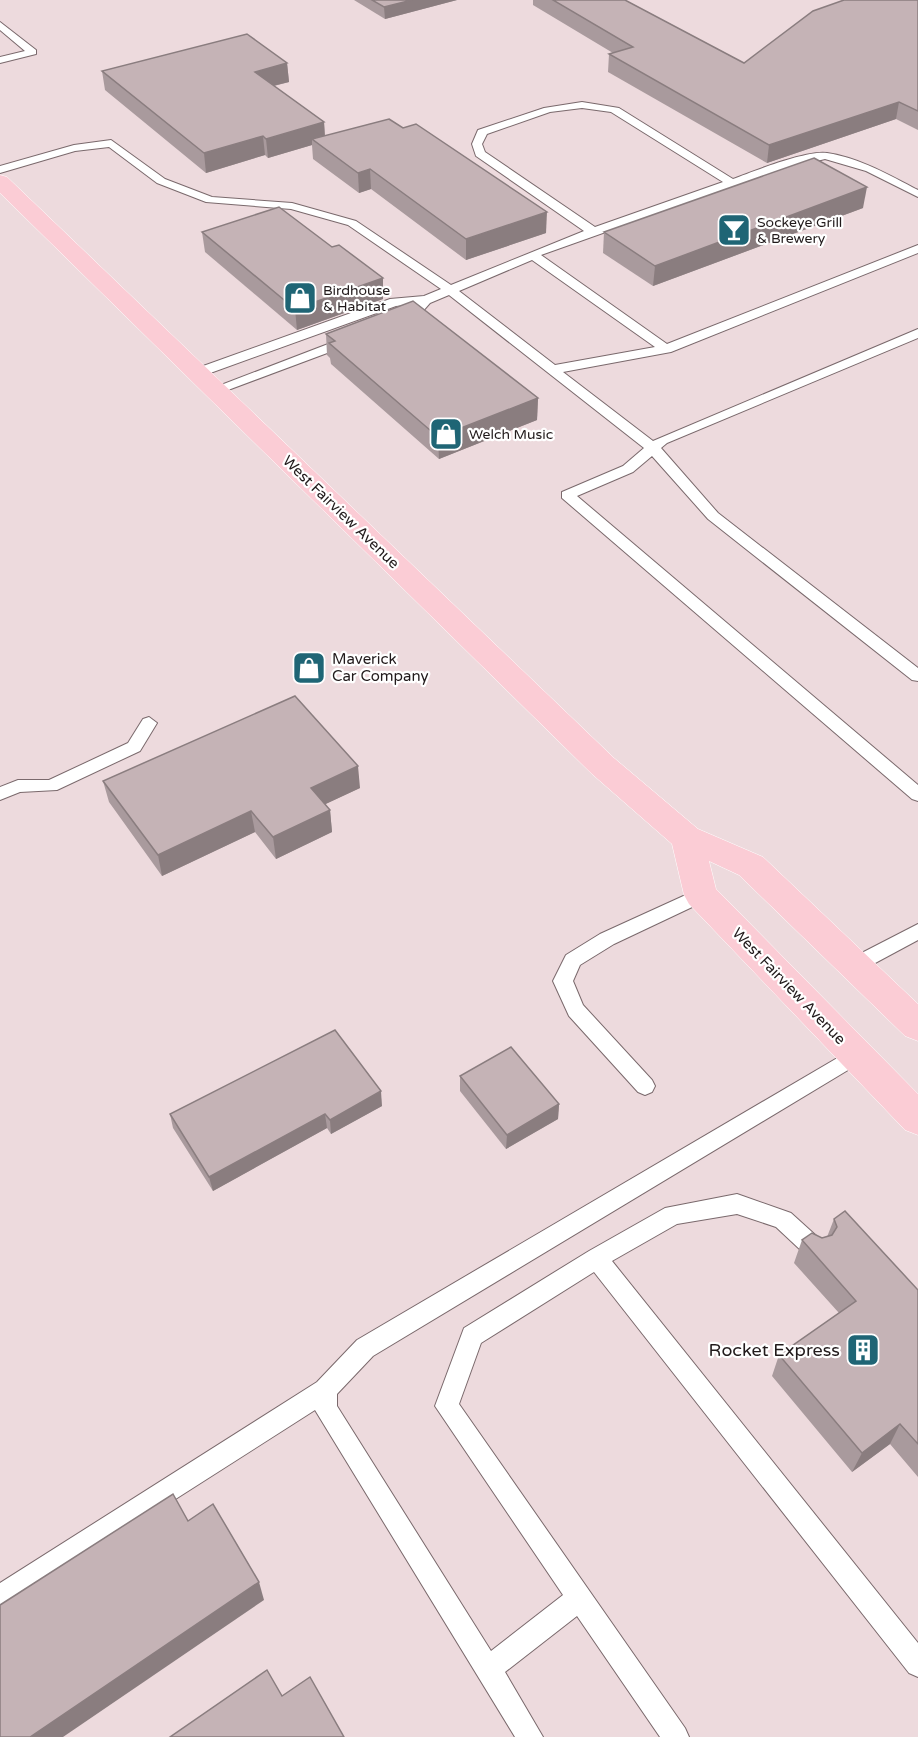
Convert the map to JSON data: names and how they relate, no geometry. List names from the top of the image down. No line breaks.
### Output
{"streets":{"main road":["West Fairview Avenue"]},"places":{"bar":["Sockeye Grill & Brewery"],"shop":["Birdhouse & Habitat","Welch Music","Maverick Car Company"],"building":["Rocket Express"]}}
